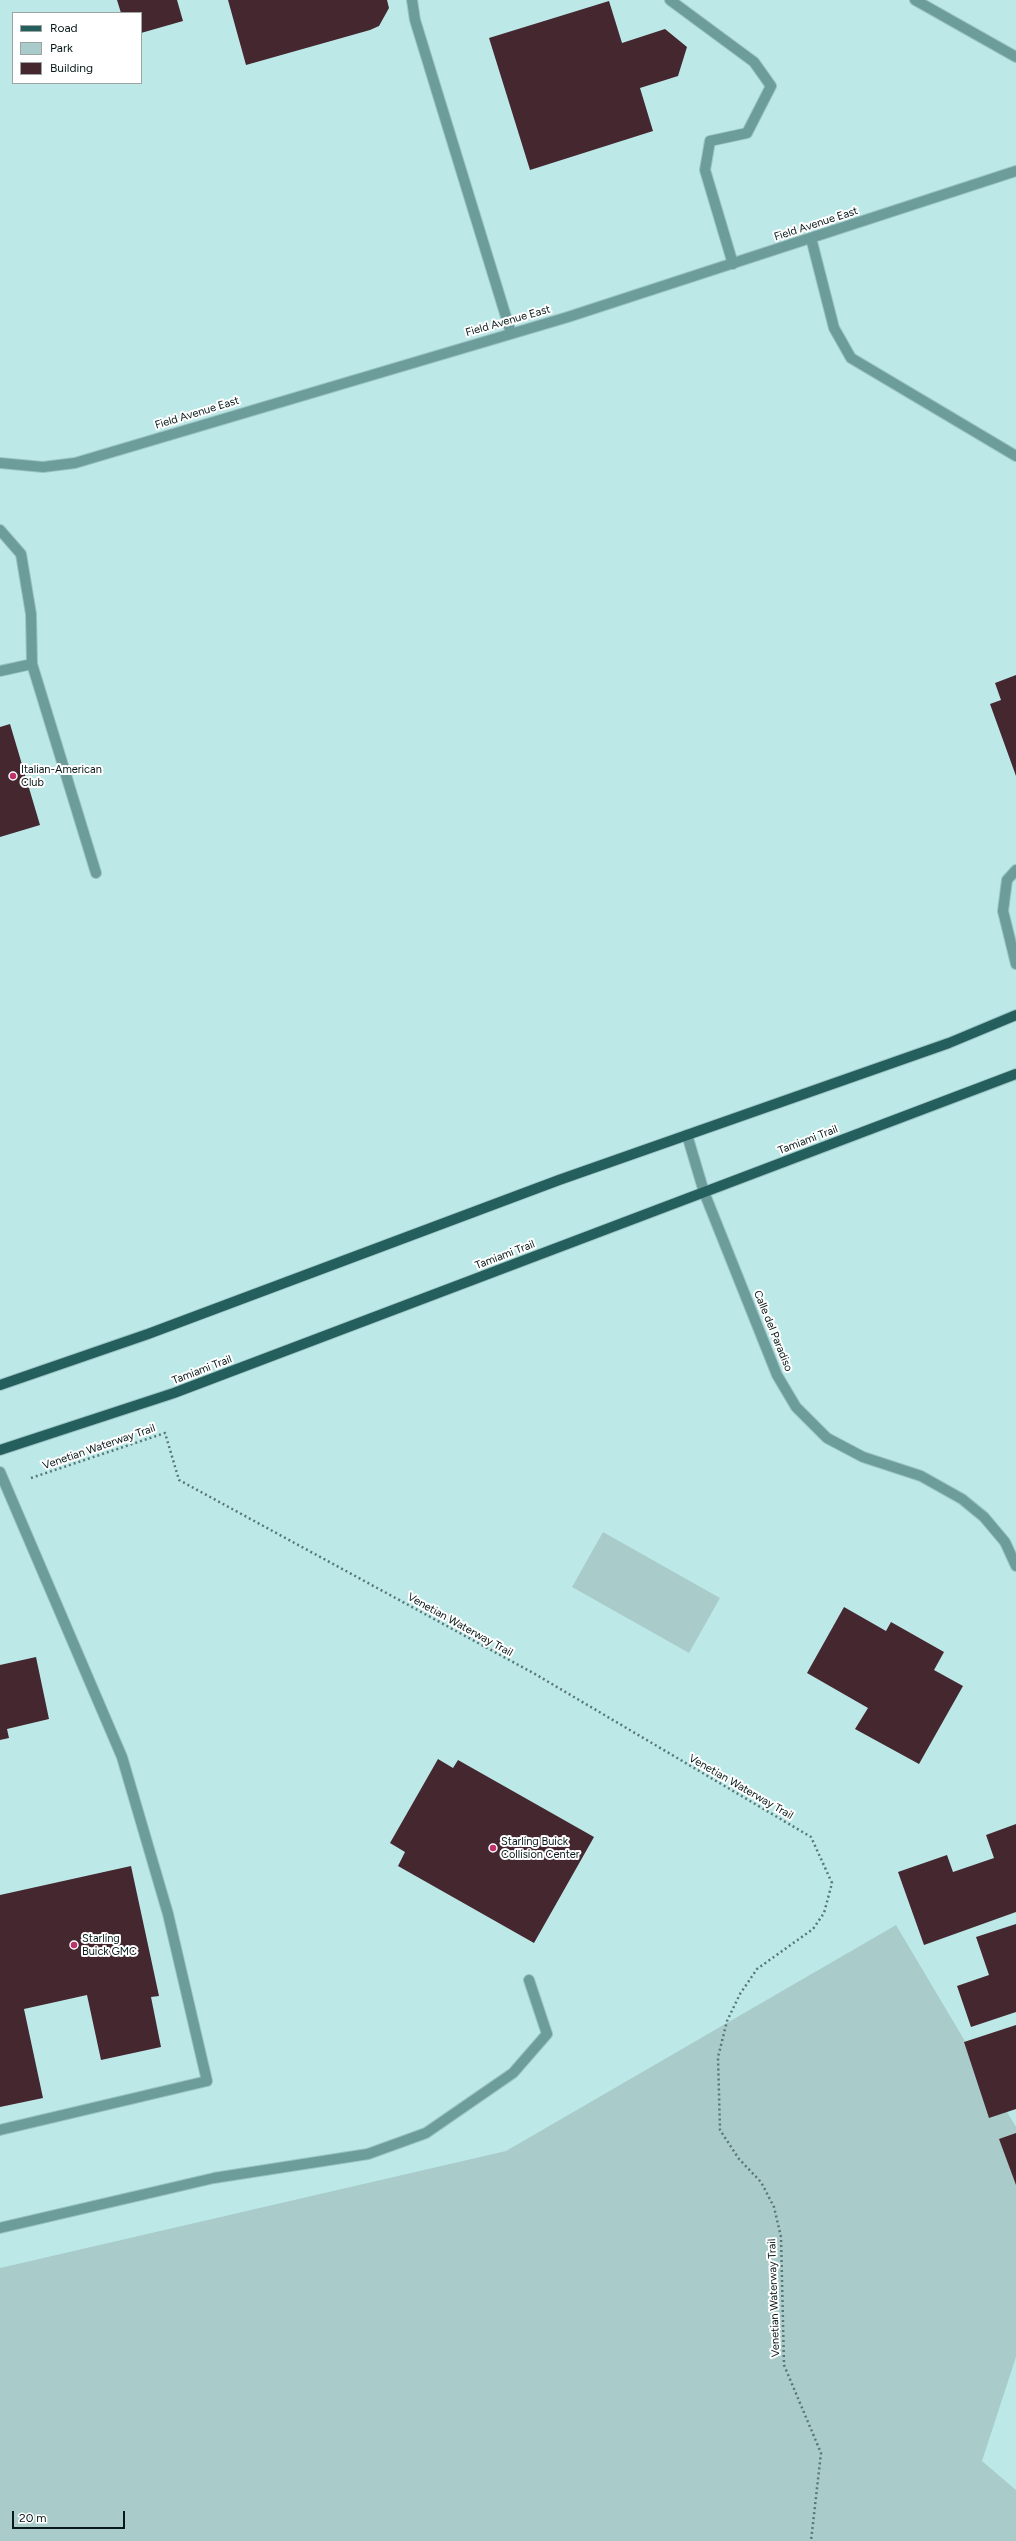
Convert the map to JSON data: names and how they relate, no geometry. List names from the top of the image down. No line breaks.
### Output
{"streets":{"main road":["Tamiami Trail"],"street":["Field Avenue East","Calle del Paradiso"],"path":["Venetian Waterway Trail"]},"crossings":[["Tamiami Trail","Calle del Paradiso"]],"places":["Italian-American Club","Starling Buick Collision Center","Starling Buick GMC"],"legend":["Road","Park","Building"],"scale_bar":"20 m"}
